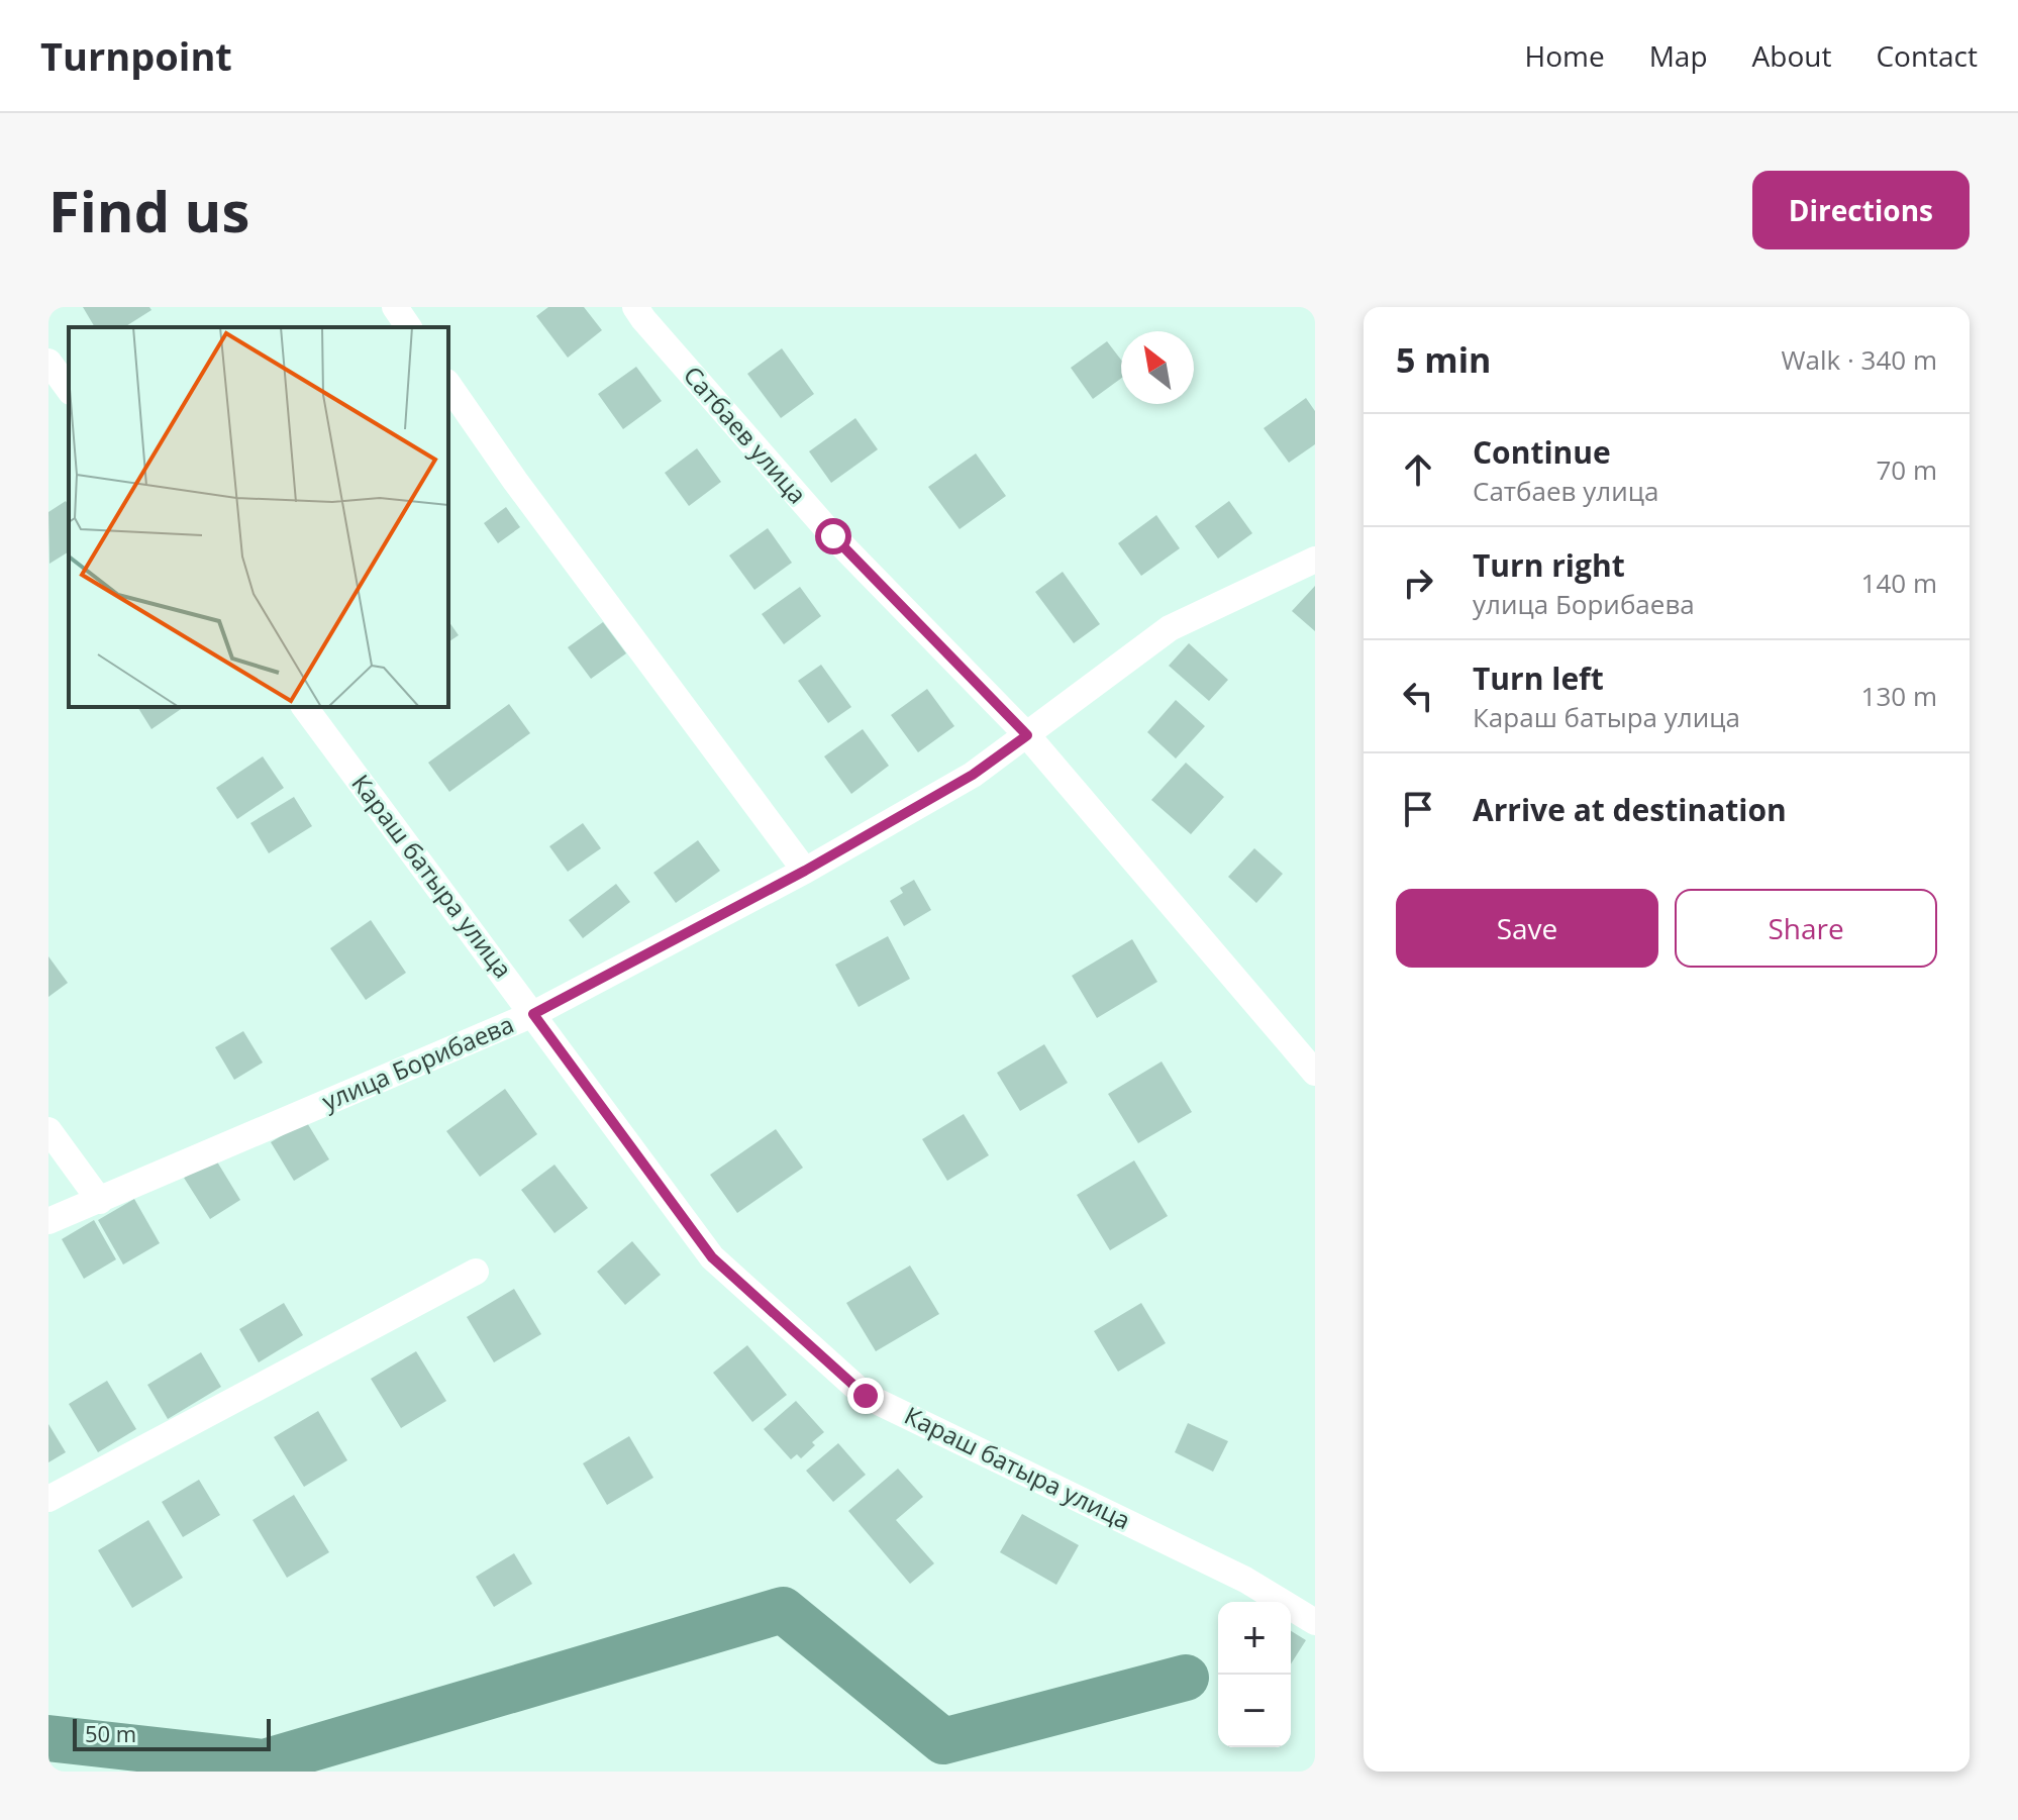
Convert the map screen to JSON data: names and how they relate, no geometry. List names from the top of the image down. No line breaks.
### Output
{"streets":{"street":["Сатбаев улица","Караш батыра улица","улица Борибаева"]},"crossings":[["Сатбаев улица","улица Борибаева"],["Караш батыра улица","улица Борибаева"]],"scale_bar":"50 m","north":"top left","page":{"header":"Turnpoint","nav":["Home","Map","About","Contact"],"buttons":["Directions",["Save","Share"]],"title":"Find us","heading":["5 min","Walk · 340 m"],"list":[["Continue","Сатбаев улица","70 m"],["Turn right","улица Борибаева","140 m"],["Turn left","Караш батыра улица","130 m"],"Arrive at destination"],"map_buttons":["+","−"],"scale":"50 m"}}
